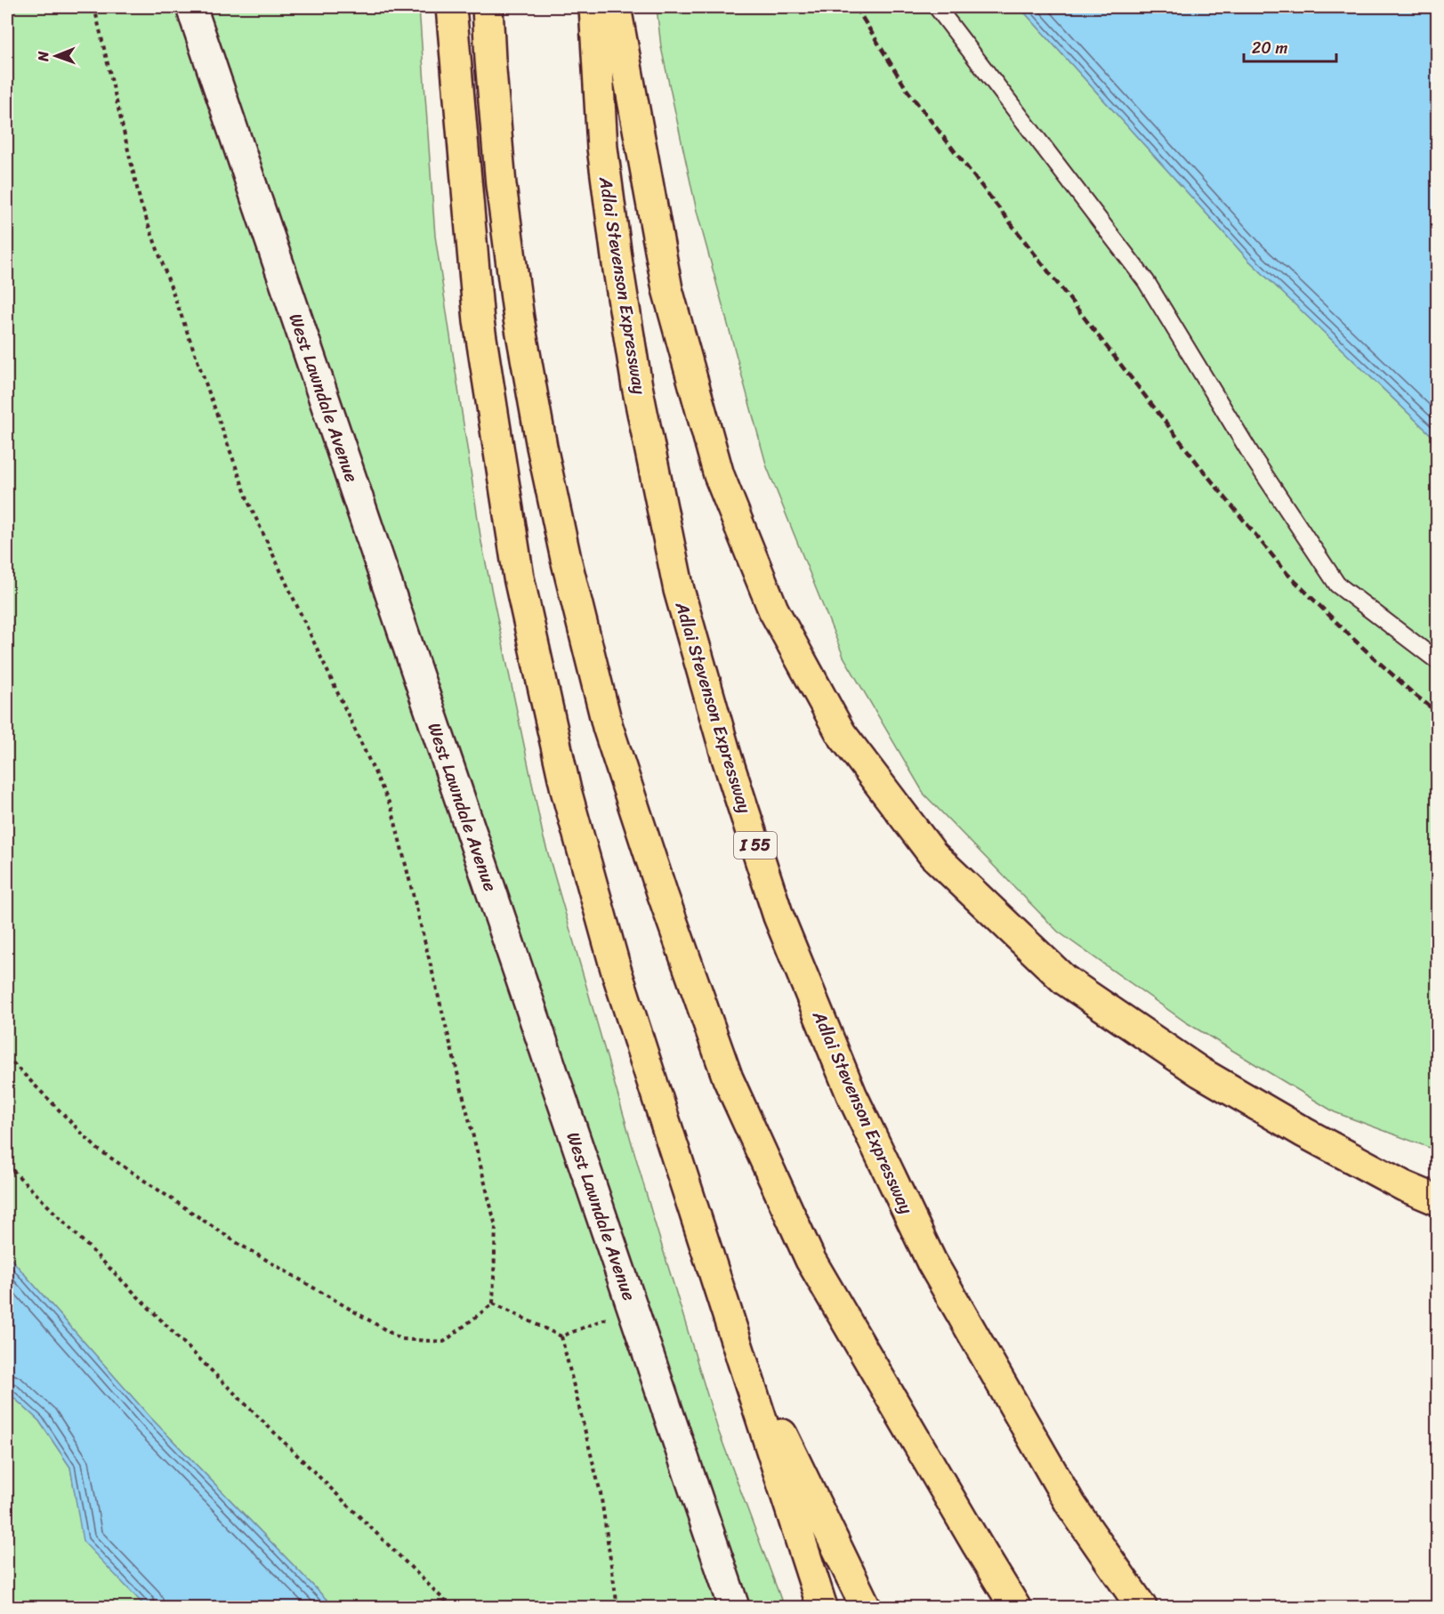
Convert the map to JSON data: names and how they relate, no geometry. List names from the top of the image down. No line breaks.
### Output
{"streets":{"highway":["Adlai Stevenson Expressway","I 55"],"street":["West Lawndale Avenue"]},"scale_bar":"20 m","north":"left"}
